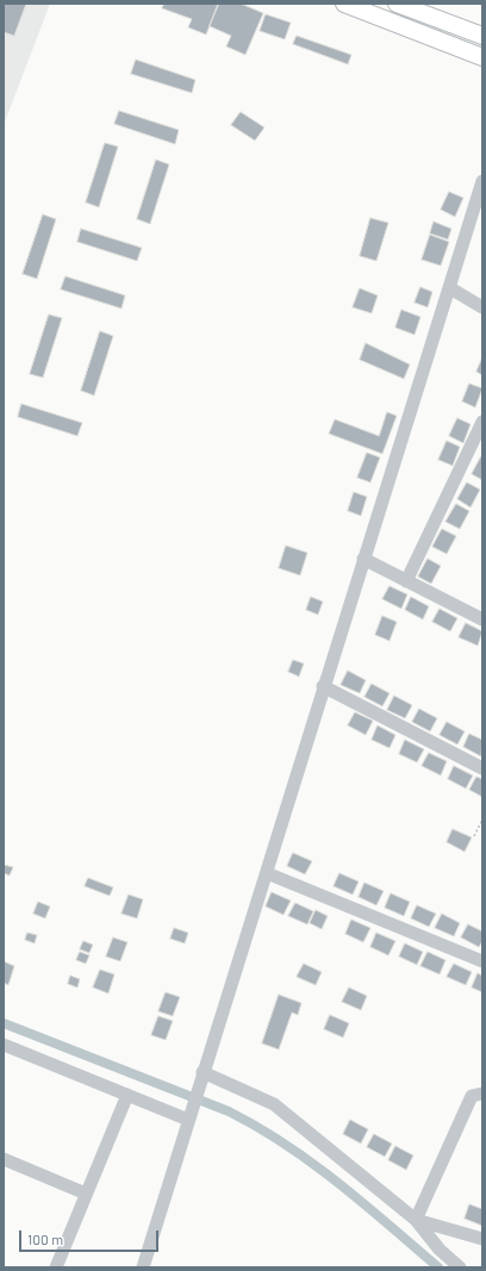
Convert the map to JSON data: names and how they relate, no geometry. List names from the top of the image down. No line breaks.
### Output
{"scale_bar":"100 m"}
